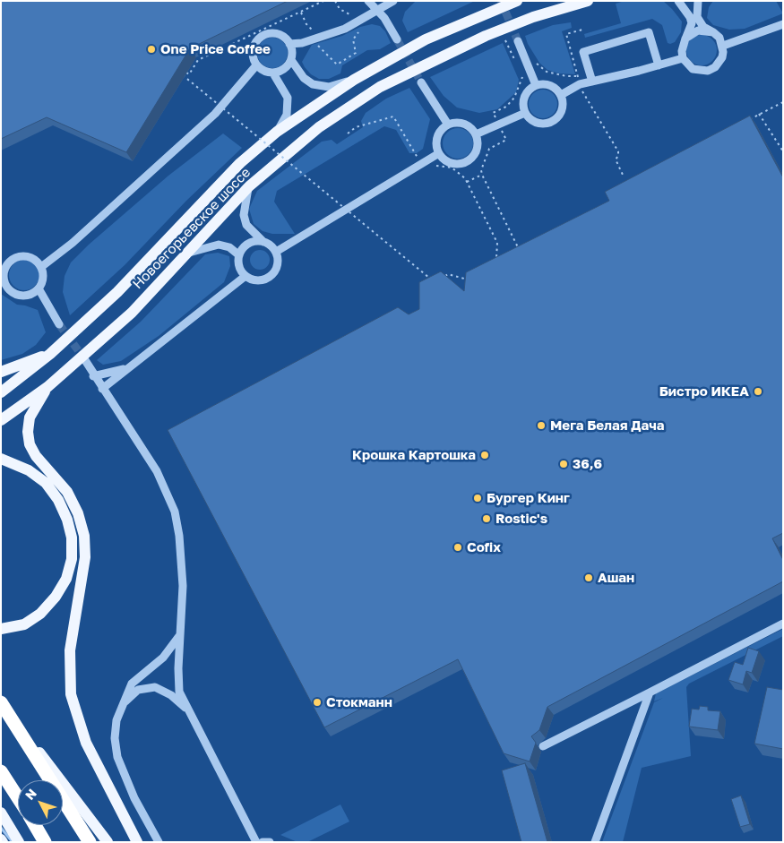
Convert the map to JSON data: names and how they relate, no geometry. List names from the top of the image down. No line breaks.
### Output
{"streets":{"main road":["Новоегорьевское шоссе"]},"places":["One Price Coffee","Бистро ИКЕА","Мега Белая Дача","Крошка Картошка","36,6","Бургер Кинг","Rostic's","Cofix","Ашан","Стокманн"],"north":"top left"}
